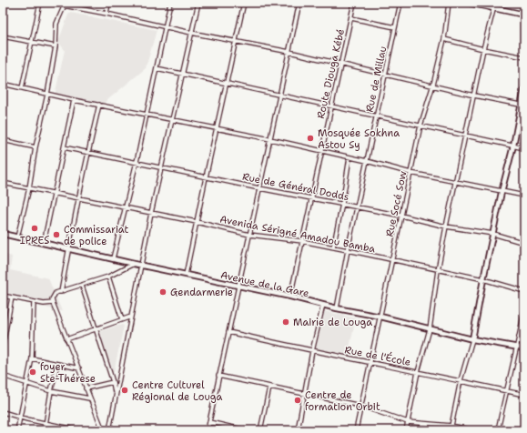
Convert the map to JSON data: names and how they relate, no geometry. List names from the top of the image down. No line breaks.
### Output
{"streets":{"street":["Route Diouga Kébé","Rue de Millau","Rue de Général Dodds","Rue Socé Sow","Avenida Sérigné Amadou Bamba","Avenue de la Gare","Rue de l'École"]},"crossings":[["Route Diouga Kébé","Rue de Général Dodds"],["Route Diouga Kébé","Avenida Sérigné Amadou Bamba"],["Route Diouga Kébé","Avenue de la Gare"],["Rue de Millau","Rue de Général Dodds"],["Rue de Millau","Avenida Sérigné Amadou Bamba"],["Rue de Millau","Avenue de la Gare"],["Rue de Général Dodds","Rue Socé Sow"],["Rue Socé Sow","Avenida Sérigné Amadou Bamba"],["Rue Socé Sow","Avenue de la Gare"],["Rue Socé Sow","Rue de l'École"]],"places":["Mosquée Sokhna Astou Sy","IPRES","Commissariat de police","Gendarmerie","Mairie de Louga","foyer Ste-Thérese","Centre Culturel Régional de Louga","Centre de formation Orbit"]}
